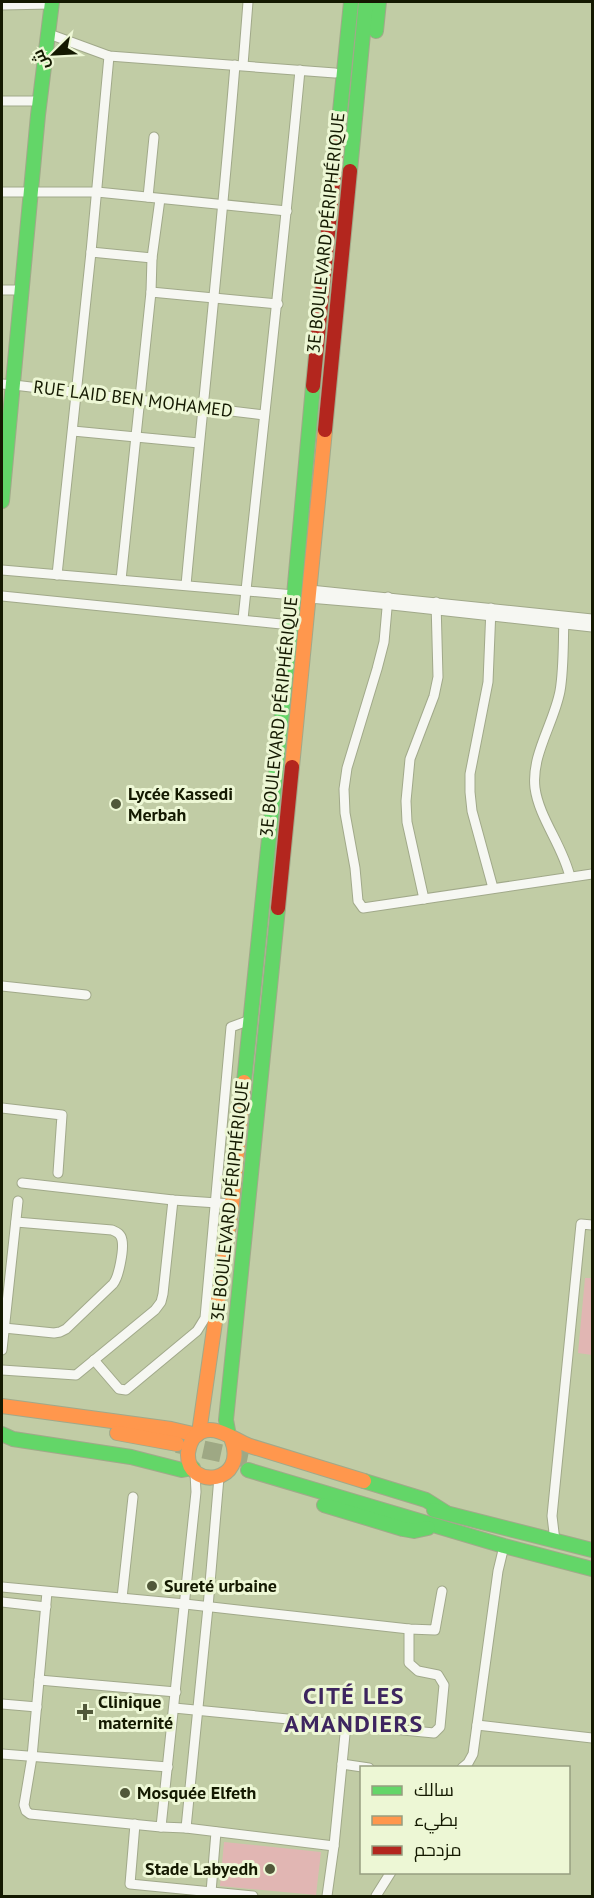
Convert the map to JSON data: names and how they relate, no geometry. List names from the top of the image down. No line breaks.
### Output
{"streets":{"main road":["3E BOULEVARD PÉRIPHÉRIQUE"],"street":["RUE LAID BEN MOHAMED"]},"districts":["CITÉ LES AMANDIERS"],"places":{"other":["Lycée Kassedi Merbah","Sureté urbaine","Mosquée Elfeth","Stade Labyedh"],"health":["Clinique maternité"]},"legend":["سالك","بطيء","مزدحم"],"north":"bottom left"}
